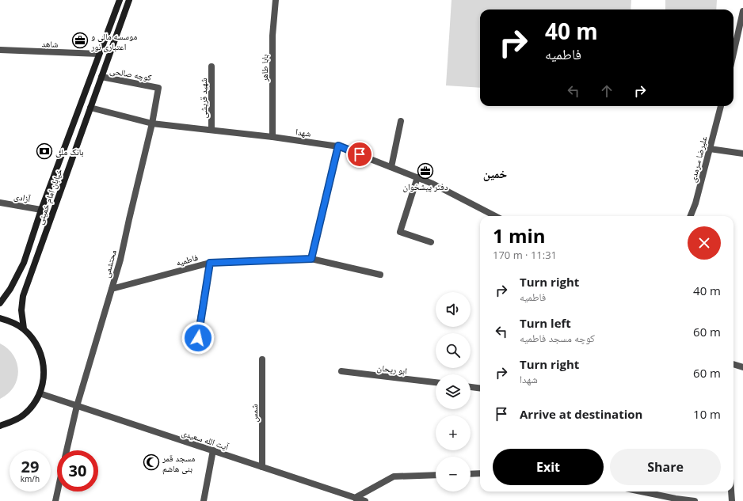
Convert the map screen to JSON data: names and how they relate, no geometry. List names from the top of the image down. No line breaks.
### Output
{"streets":{"main road":["خیابان امام خمینی"],"street":["شاهد","بابا طاهر","کوچه صالحی","شهید قریشی","شهدا","علیرضا سرمدی","آزادی","فاطمیه","محتشمی","ابو ریحان","شمس","آیت الله سعیدی"]},"crossings":[["شاهد","خیابان امام خمینی"],["بابا طاهر","شهدا"],["کوچه صالحی","شهدا"],["کوچه صالحی","خیابان امام خمینی"],["کوچه صالحی","محتشمی"],["شهید قریشی","شهدا"],["شهدا","خیابان امام خمینی"],["شهدا","محتشمی"],["خیابان امام خمینی","آزادی"],["فاطمیه","محتشمی"],["محتشمی","آیت الله سعیدی"],["شمس","آیت الله سعیدی"]],"districts":["خمین"],"places":{"office":["موسسه مالی و اعتباری نور","دفتر پیشخوان"],"bank":["بانک ملی"],"mosque":["مسجد قمر بنی هاشم"]},"page":{"turn":["40 m","فاطمیه"],"heading":["1 min","170 m · 11:31"],"list":[{"name":"Turn right","note":"فاطمیه","value":"40 m"},{"name":"Turn left","note":"کوچه مسجد فاطمیه","value":"60 m"},{"name":"Turn right","note":"شهدا","value":"60 m"},{"name":"Arrive at destination","value":"10 m"}],"map_buttons":["+","−"],"buttons":["Exit","Share"],"speed":"29 km/h","limit":"30"}}
